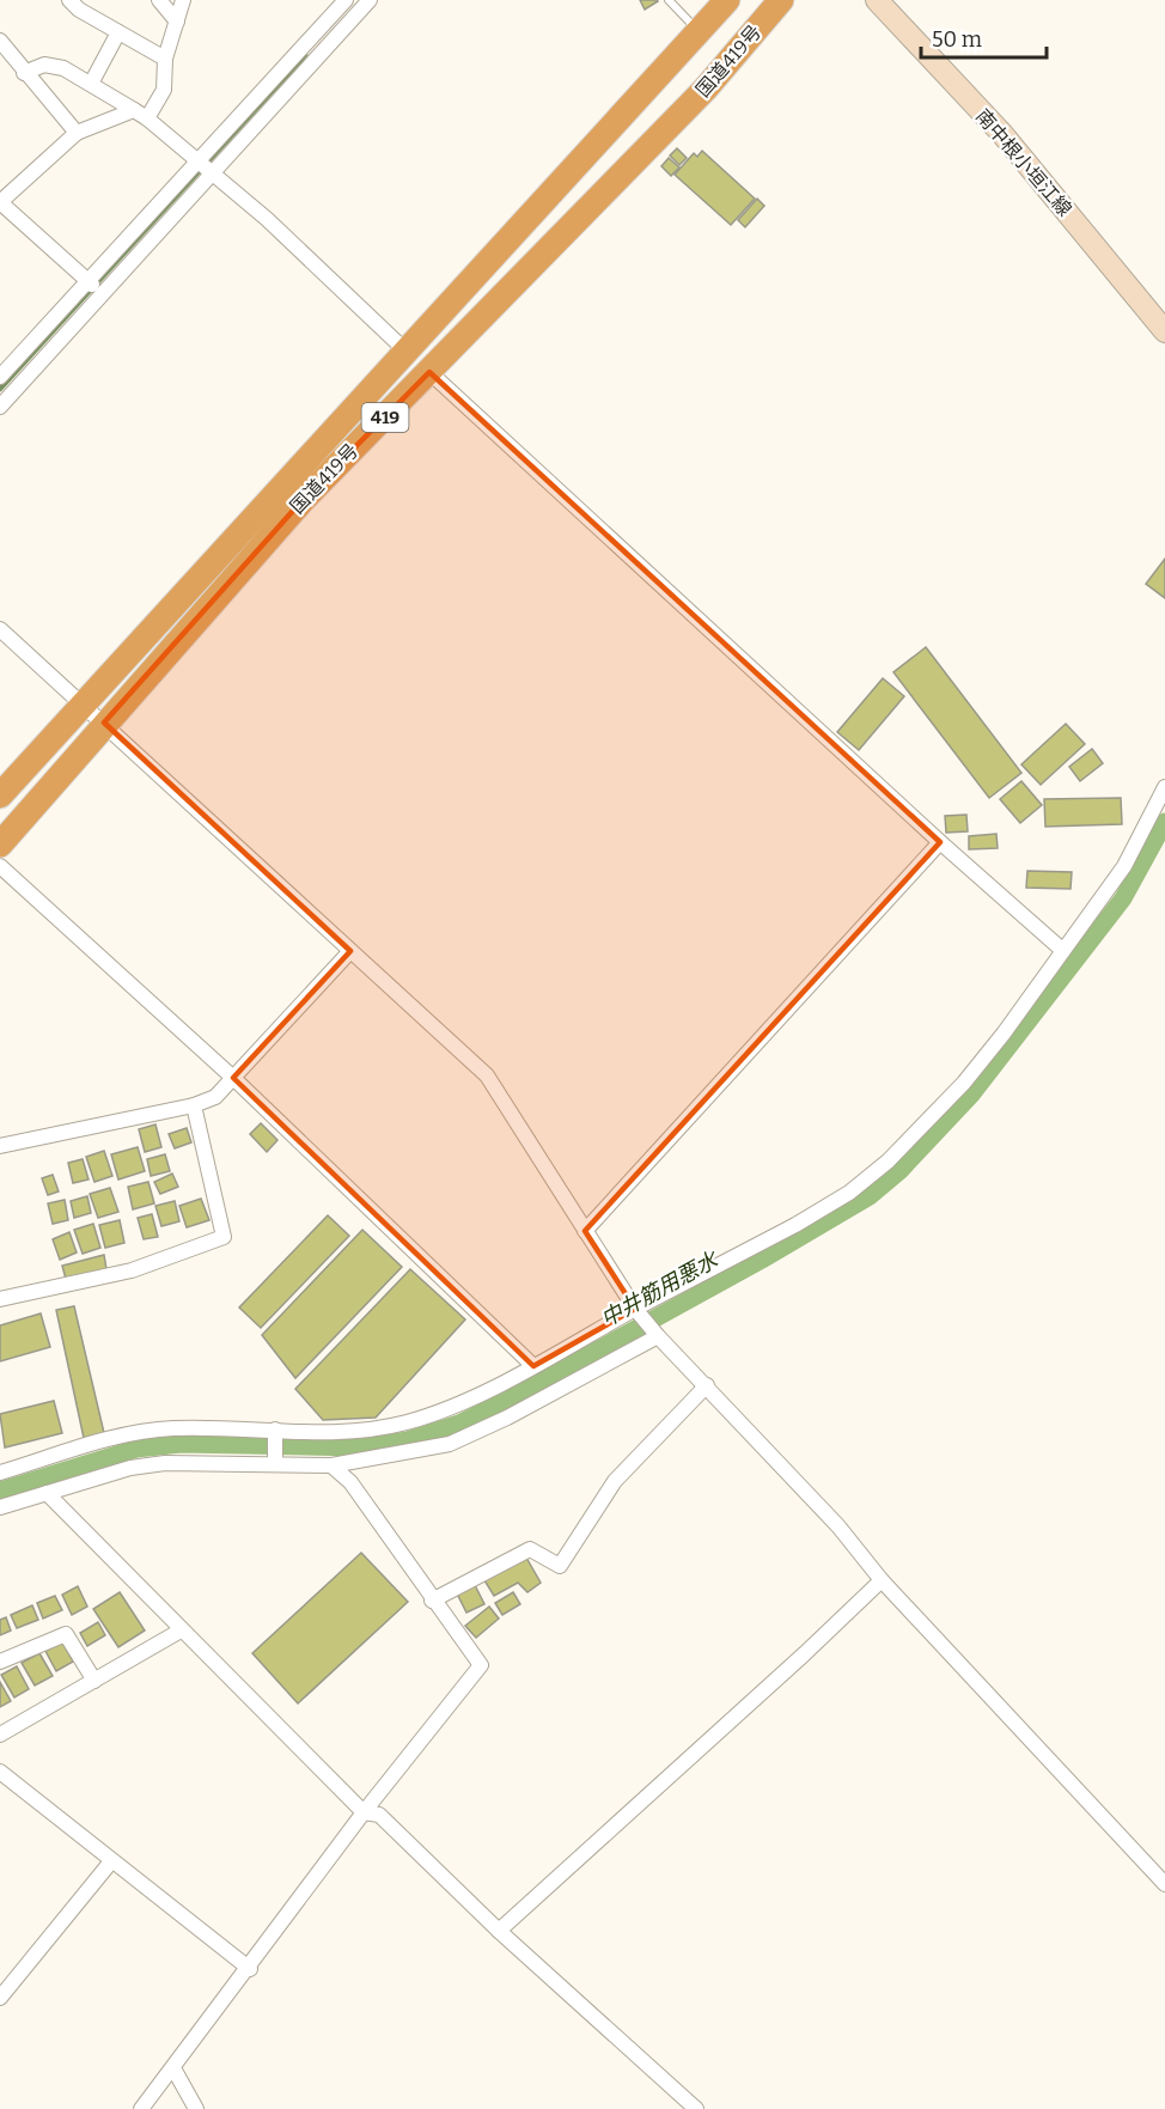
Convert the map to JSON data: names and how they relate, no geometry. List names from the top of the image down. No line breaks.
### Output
{"streets":{"highway":["国道419号","419"],"main road":["南中根小垣江線"]},"water":["中井筋用悪水"],"scale_bar":"50 m"}
